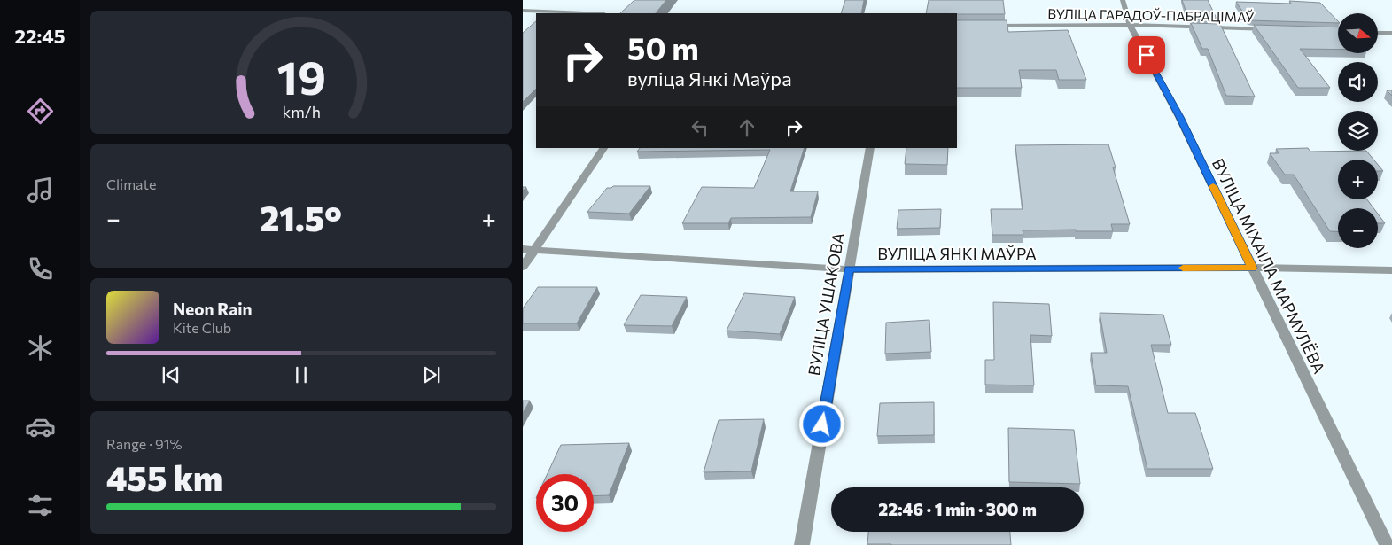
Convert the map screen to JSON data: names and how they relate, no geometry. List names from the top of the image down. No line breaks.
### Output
{"streets":{"street":["ВУЛІЦА ГАРАДОЎ-ПАБРАЦІМАЎ","ВУЛІЦА ЯНКІ МАЎРА","ВУЛІЦА МІХАІЛА МАРМУЛЁВА","ВУЛІЦА УШАКОВА"]},"crossings":[["ВУЛІЦА ГАРАДОЎ-ПАБРАЦІМАЎ","ВУЛІЦА МІХАІЛА МАРМУЛЁВА"],["ВУЛІЦА ЯНКІ МАЎРА","ВУЛІЦА МІХАІЛА МАРМУЛЁВА"],["ВУЛІЦА ЯНКІ МАЎРА","ВУЛІЦА УШАКОВА"]],"north":"right","page":{"tabs":"22:45","map_buttons":["+","−"],"turn":["50 m","вуліца Янкі Маўра"],"tile":["Climate",["Range · 91%","455 km"]],"heat":["−","21.5°","+"],"song":["Neon Rain","Kite Club"],"limit":"30","trip":"22:46 · 1 min · 300 m","gauge":["19","km/h"]}}
